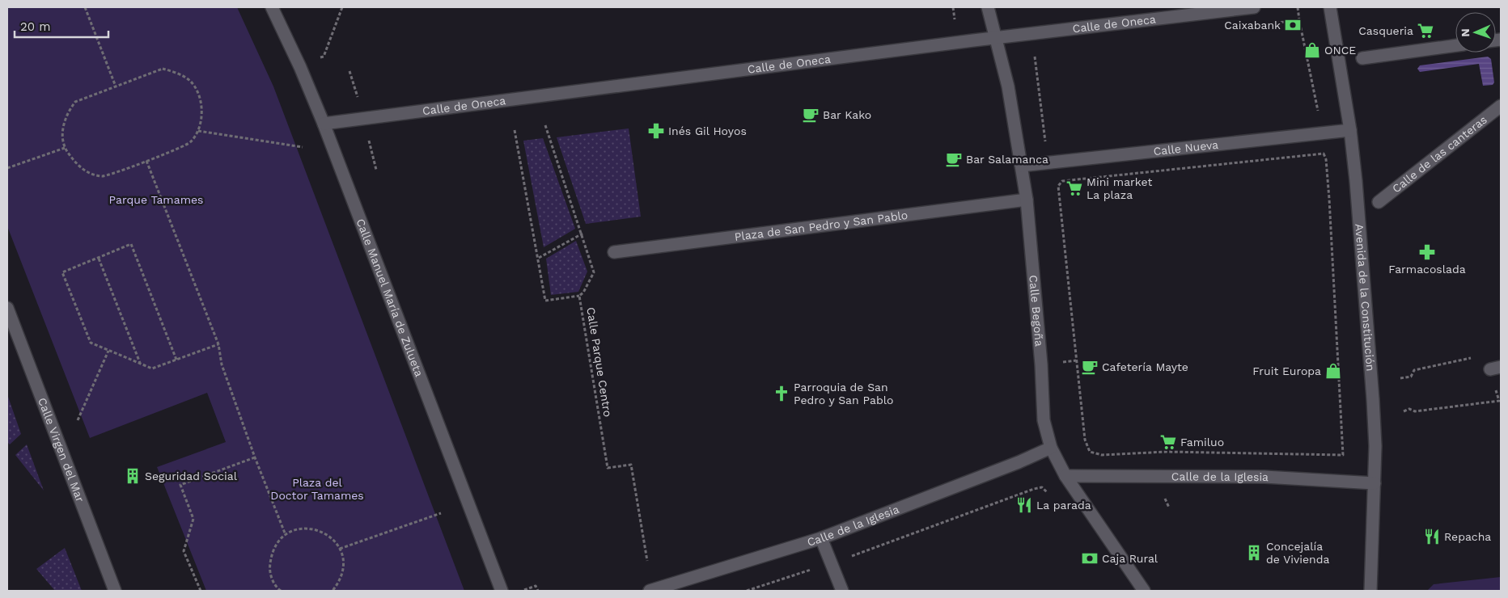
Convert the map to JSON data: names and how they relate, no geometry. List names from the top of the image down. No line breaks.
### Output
{"streets":{"street":["Calle de Oneca","Calle Nueva","Calle de las canteras","Plaza de San Pedro y San Pablo","Calle Manuel María de Zulueta","Avenida de la Constitución","Calle Begoña","Calle Virgen del Mar","Calle de la Iglesia"],"path":["Calle Parque Centro"]},"crossings":[["Calle de Oneca","Calle Manuel María de Zulueta"],["Calle de Oneca","Calle Begoña"],["Calle Nueva","Avenida de la Constitución"],["Calle Nueva","Calle Begoña"],["Plaza de San Pedro y San Pablo","Calle Begoña"],["Avenida de la Constitución","Calle de la Iglesia"],["Calle Begoña","Calle de la Iglesia"]],"parks":["Parque Tamames","Plaza del Doctor Tamames"],"places":{"bank":["Caixabank","Caja Rural"],"supermarket":["Casqueria","Mini market La plaza","Familuo"],"shop":["ONCE","Fruit Europa"],"cafe":["Bar Kako","Bar Salamanca","Cafetería Mayte"],"pharmacy":["Inés Gil Hoyos","Farmacoslada"],"church":["Parroquia de San Pedro y San Pablo"],"building":["Seguridad Social","Concejalía de Vivienda"],"restaurant":["La parada","Repacha"]},"scale_bar":"20 m","north":"left"}
